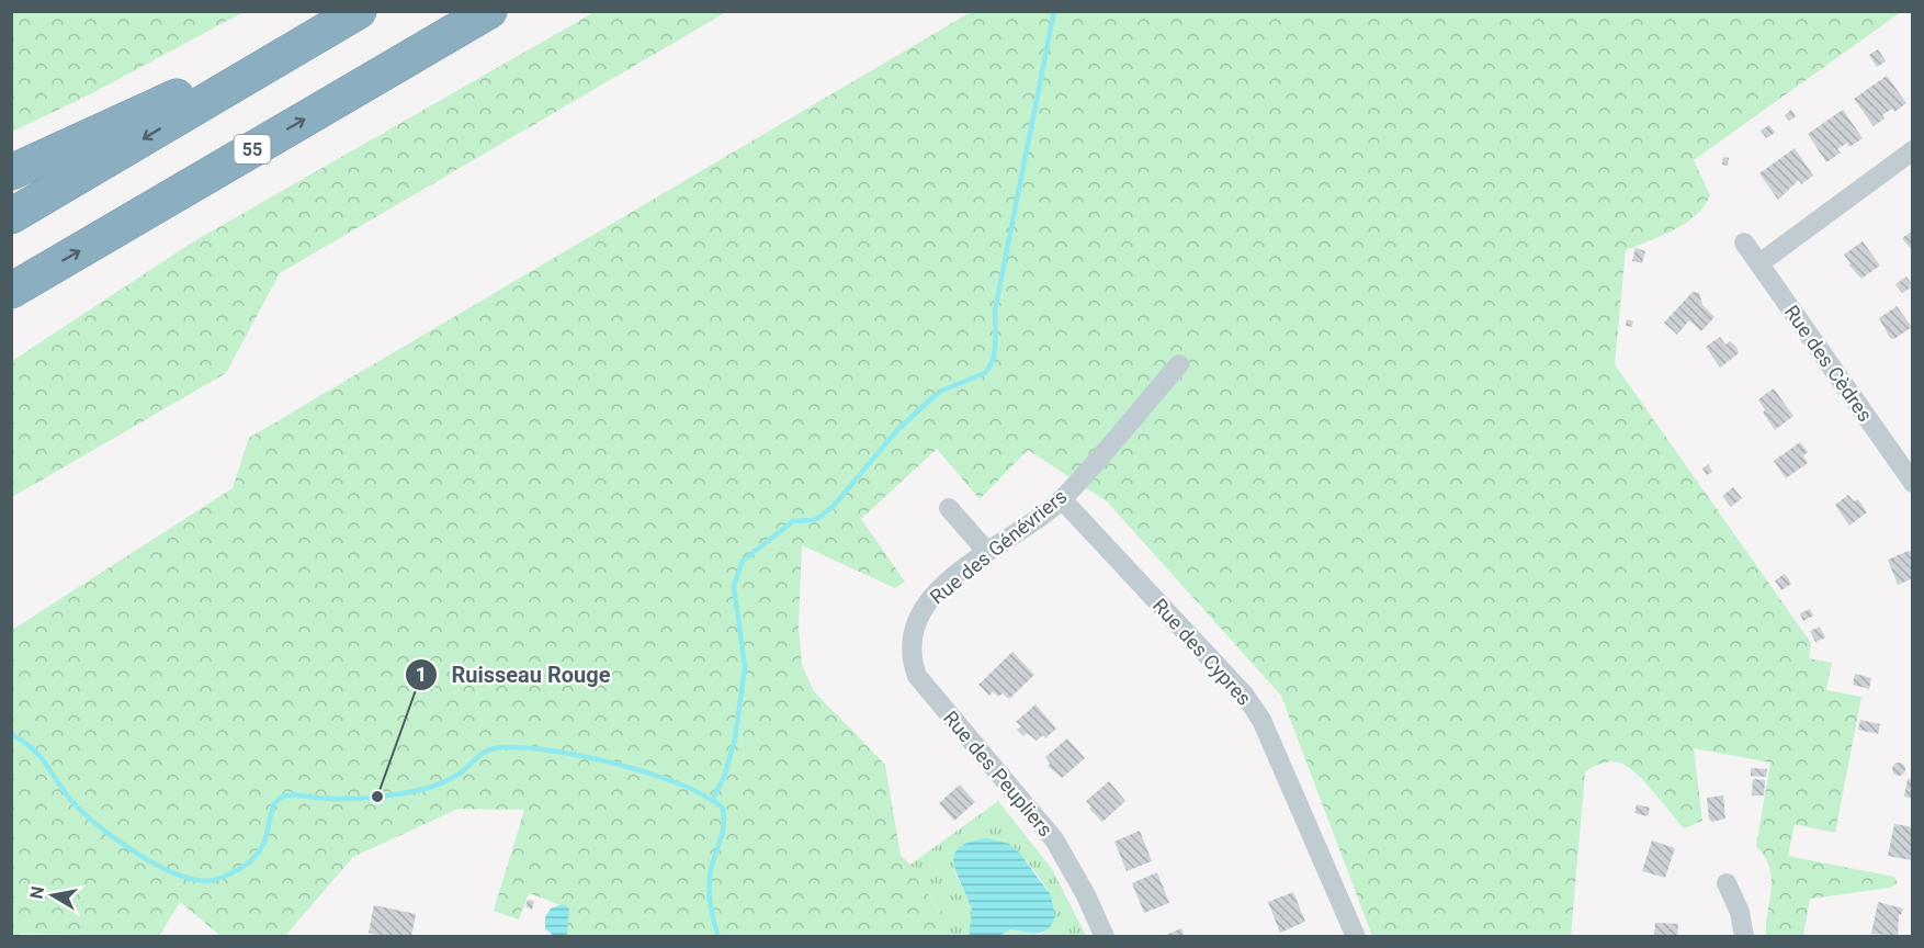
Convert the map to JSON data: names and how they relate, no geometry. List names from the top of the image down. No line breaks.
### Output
{"streets":{"highway":["55"],"street":["Rue des Cèdres","Rue des Génévriers","Rue des Cypres","Rue des Peupliers"]},"crossings":[["Rue des Génévriers","Rue des Cypres"],["Rue des Génévriers","Rue des Peupliers"]],"places":["Ruisseau Rouge"],"north":"left"}
